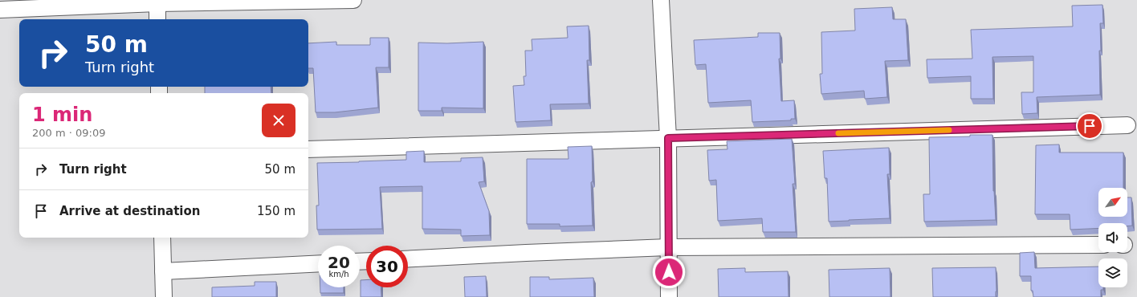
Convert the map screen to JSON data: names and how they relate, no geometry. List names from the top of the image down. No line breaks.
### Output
{"north":"top right","page":{"turn":["50 m","Turn right"],"heading":["1 min","200 m · 09:09"],"list":[{"name":"Turn right","value":"50 m"},{"name":"Arrive at destination","value":"150 m"}],"speed":"20 km/h","limit":"30"}}
